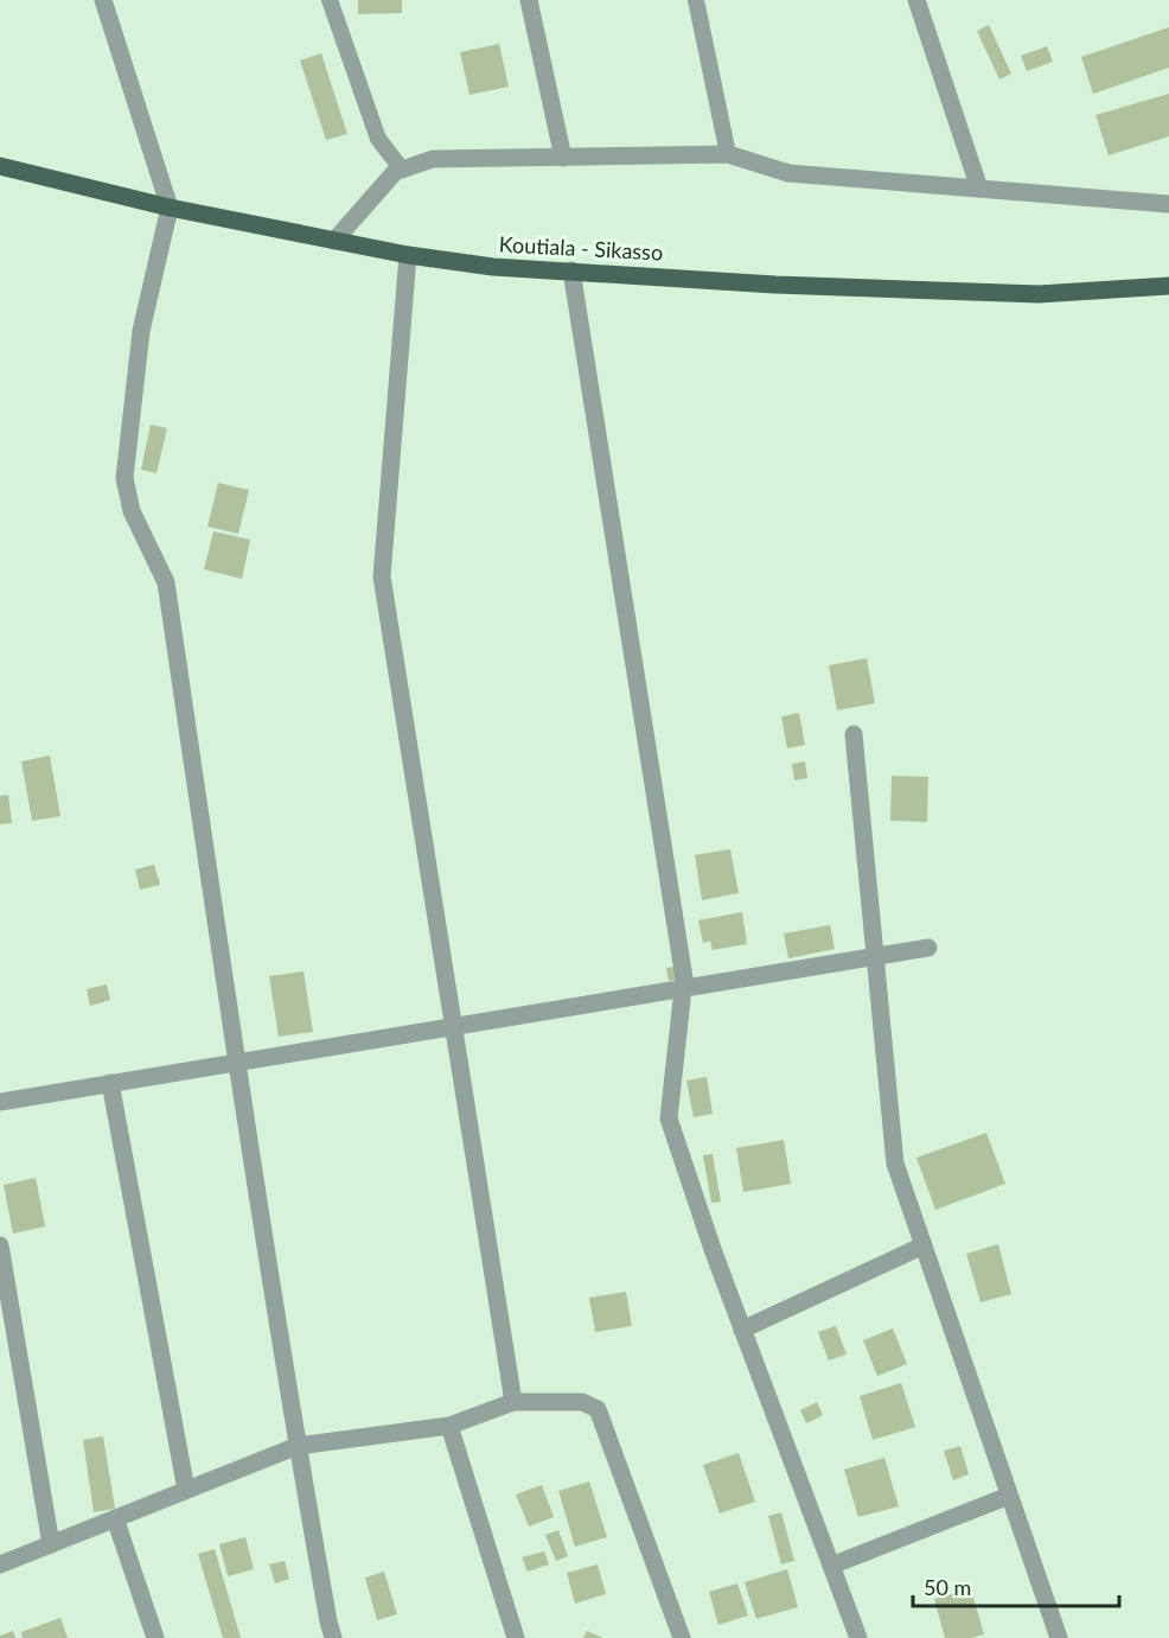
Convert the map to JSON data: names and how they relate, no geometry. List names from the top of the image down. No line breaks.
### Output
{"streets":{"main road":["Koutiala - Sikasso"]},"scale_bar":"50 m"}
